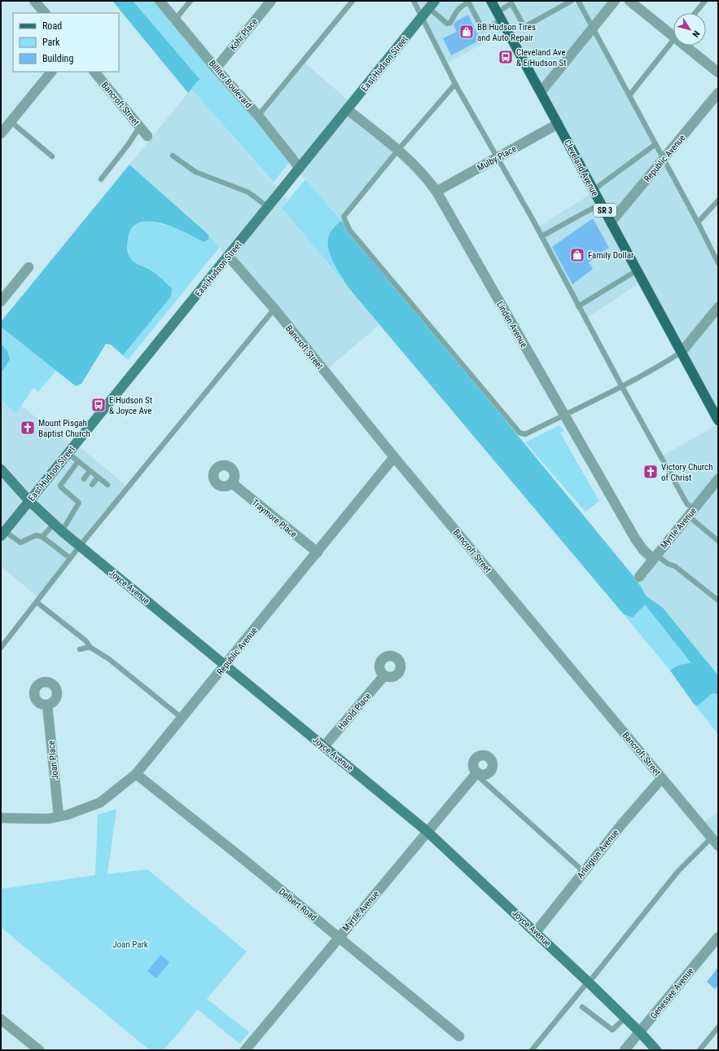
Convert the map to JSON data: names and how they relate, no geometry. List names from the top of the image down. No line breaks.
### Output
{"streets":{"main road":["Cleveland Avenue","SR 3"],"street":["Kohr Place","East Hudson Street","Billiter Boulevard","Bancroft Street","Mulby Place","Republic Avenue","Linden Avenue","Traymore Place","Myrtle Avenue","Joyce Avenue","Harold Place","Joan Place","Arlington Avenue","Delbert Road","Genessee Avenue"]},"crossings":[["Kohr Place","Billiter Boulevard"],["East Hudson Street","Billiter Boulevard"],["East Hudson Street","Bancroft Street"],["East Hudson Street","Linden Avenue"],["East Hudson Street","Joyce Avenue"],["Bancroft Street","Republic Avenue"],["Bancroft Street","Arlington Avenue"],["Mulby Place","Cleveland Avenue"],["Mulby Place","Linden Avenue"],["Republic Avenue","Cleveland Avenue"],["Republic Avenue","Traymore Place"],["Republic Avenue","Joyce Avenue"],["Republic Avenue","Joan Place"],["Republic Avenue","Delbert Road"],["Linden Avenue","Myrtle Avenue"],["Myrtle Avenue","Joyce Avenue"],["Myrtle Avenue","Delbert Road"],["Joyce Avenue","Harold Place"],["Joyce Avenue","Arlington Avenue"],["Joyce Avenue","Genessee Avenue"]],"parks":["Joan Park"],"places":{"shop":["BB Hudson Tires and Auto Repair","Family Dollar"],"bus stop":["Cleveland Ave & E Hudson St","E Hudson St & Joyce Ave"],"church":["Mount Pisgah Baptist Church","Victory Church of Christ"]},"legend":["Road","Park","Building"],"north":"bottom right"}
